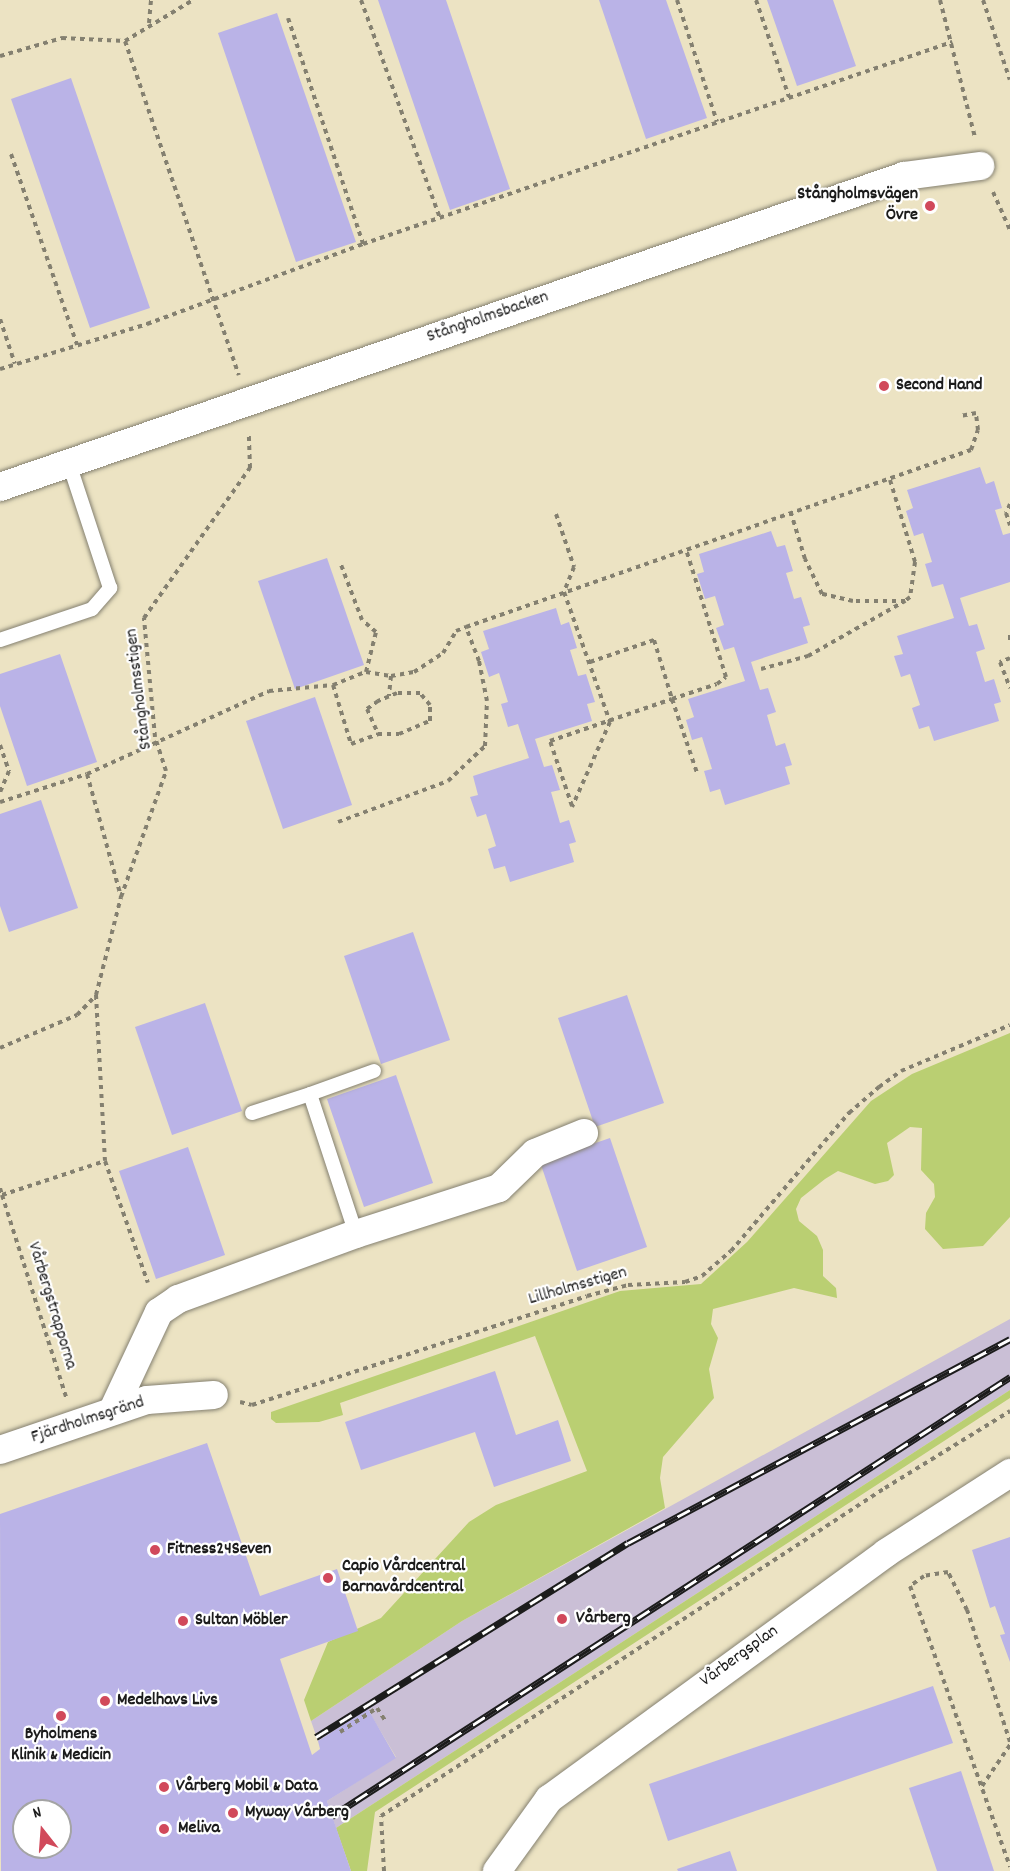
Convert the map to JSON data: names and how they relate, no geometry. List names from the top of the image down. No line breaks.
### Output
{"streets":{"street":["Stångholmsbacken","Fjärdholmsgränd","Vårbergsplan"],"path":["Stångholmsstigen","Lillholmsstigen","Vårbergstrapporna"]},"crossings":[["Stångholmsbacken","Stångholmsstigen"],["Lillholmsstigen","Fjärdholmsgränd"],["Vårbergstrapporna","Fjärdholmsgränd"]],"places":["Stångholmsvägen Övre","Second Hand","Fitness24Seven","Capio Vårdcentral Barnavårdcentral","Vårberg","Sultan Möbler","Medelhavs Livs","Byholmens Klinik & Medicin","Vårberg Mobil & Data","Myway Vårberg","Meliva"],"north":"top"}
